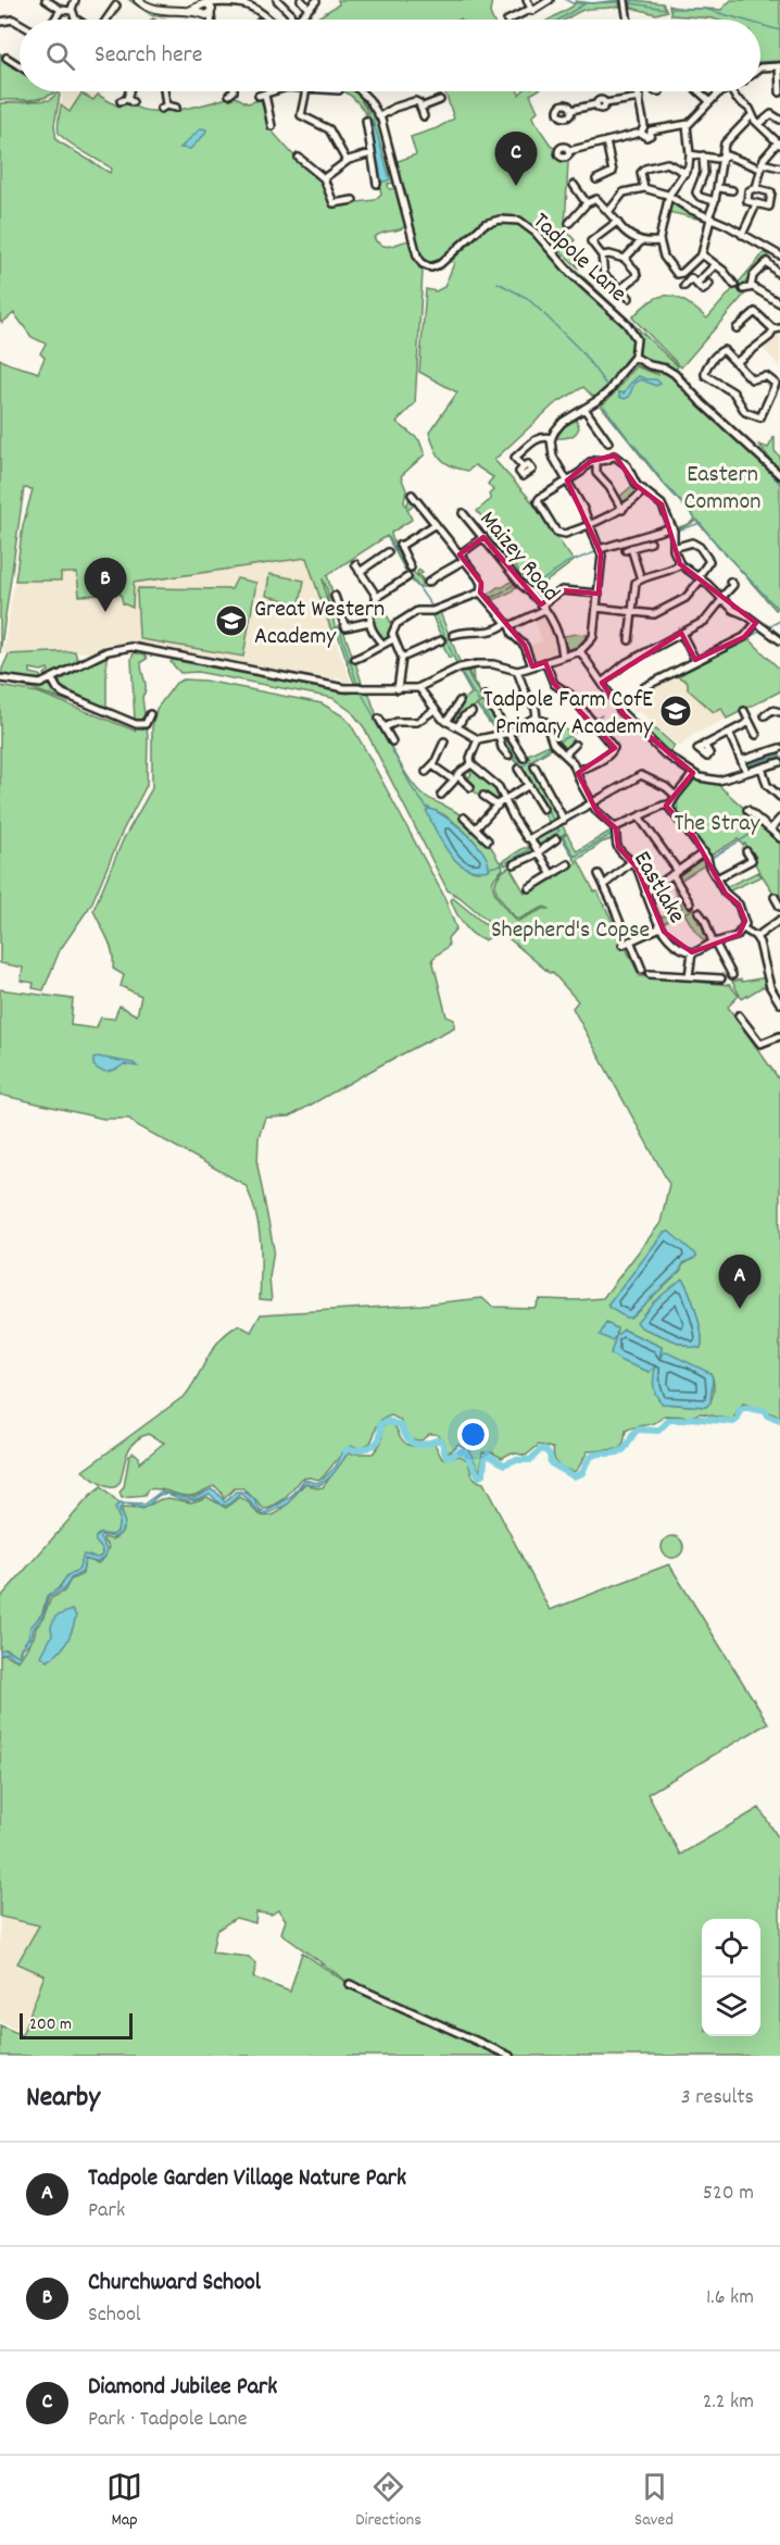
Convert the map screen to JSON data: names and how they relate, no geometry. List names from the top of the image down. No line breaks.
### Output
{"streets":{"street":["Tadpole Lane","Maizey Road","Eastlake"]},"parks":["Eastern Common","The Stray","Shepherd's Copse"],"places":{"school or university":["Great Western Academy","Tadpole Farm CofE Primary Academy"]},"scale_bar":"200 m","page":{"search":"Search here","pins":["C","B","A"],"scale":"200 m","heading":["Nearby","3 results"],"list":[{"mark":"A","name":"Tadpole Garden Village Nature Park","note":"Park","value":"520 m"},{"mark":"B","name":"Churchward School","note":"School","value":"1.6 km"},{"mark":"C","name":"Diamond Jubilee Park","note":"Park · Tadpole Lane","value":"2.2 km"}],"nav":["Map","Directions","Saved"]}}
